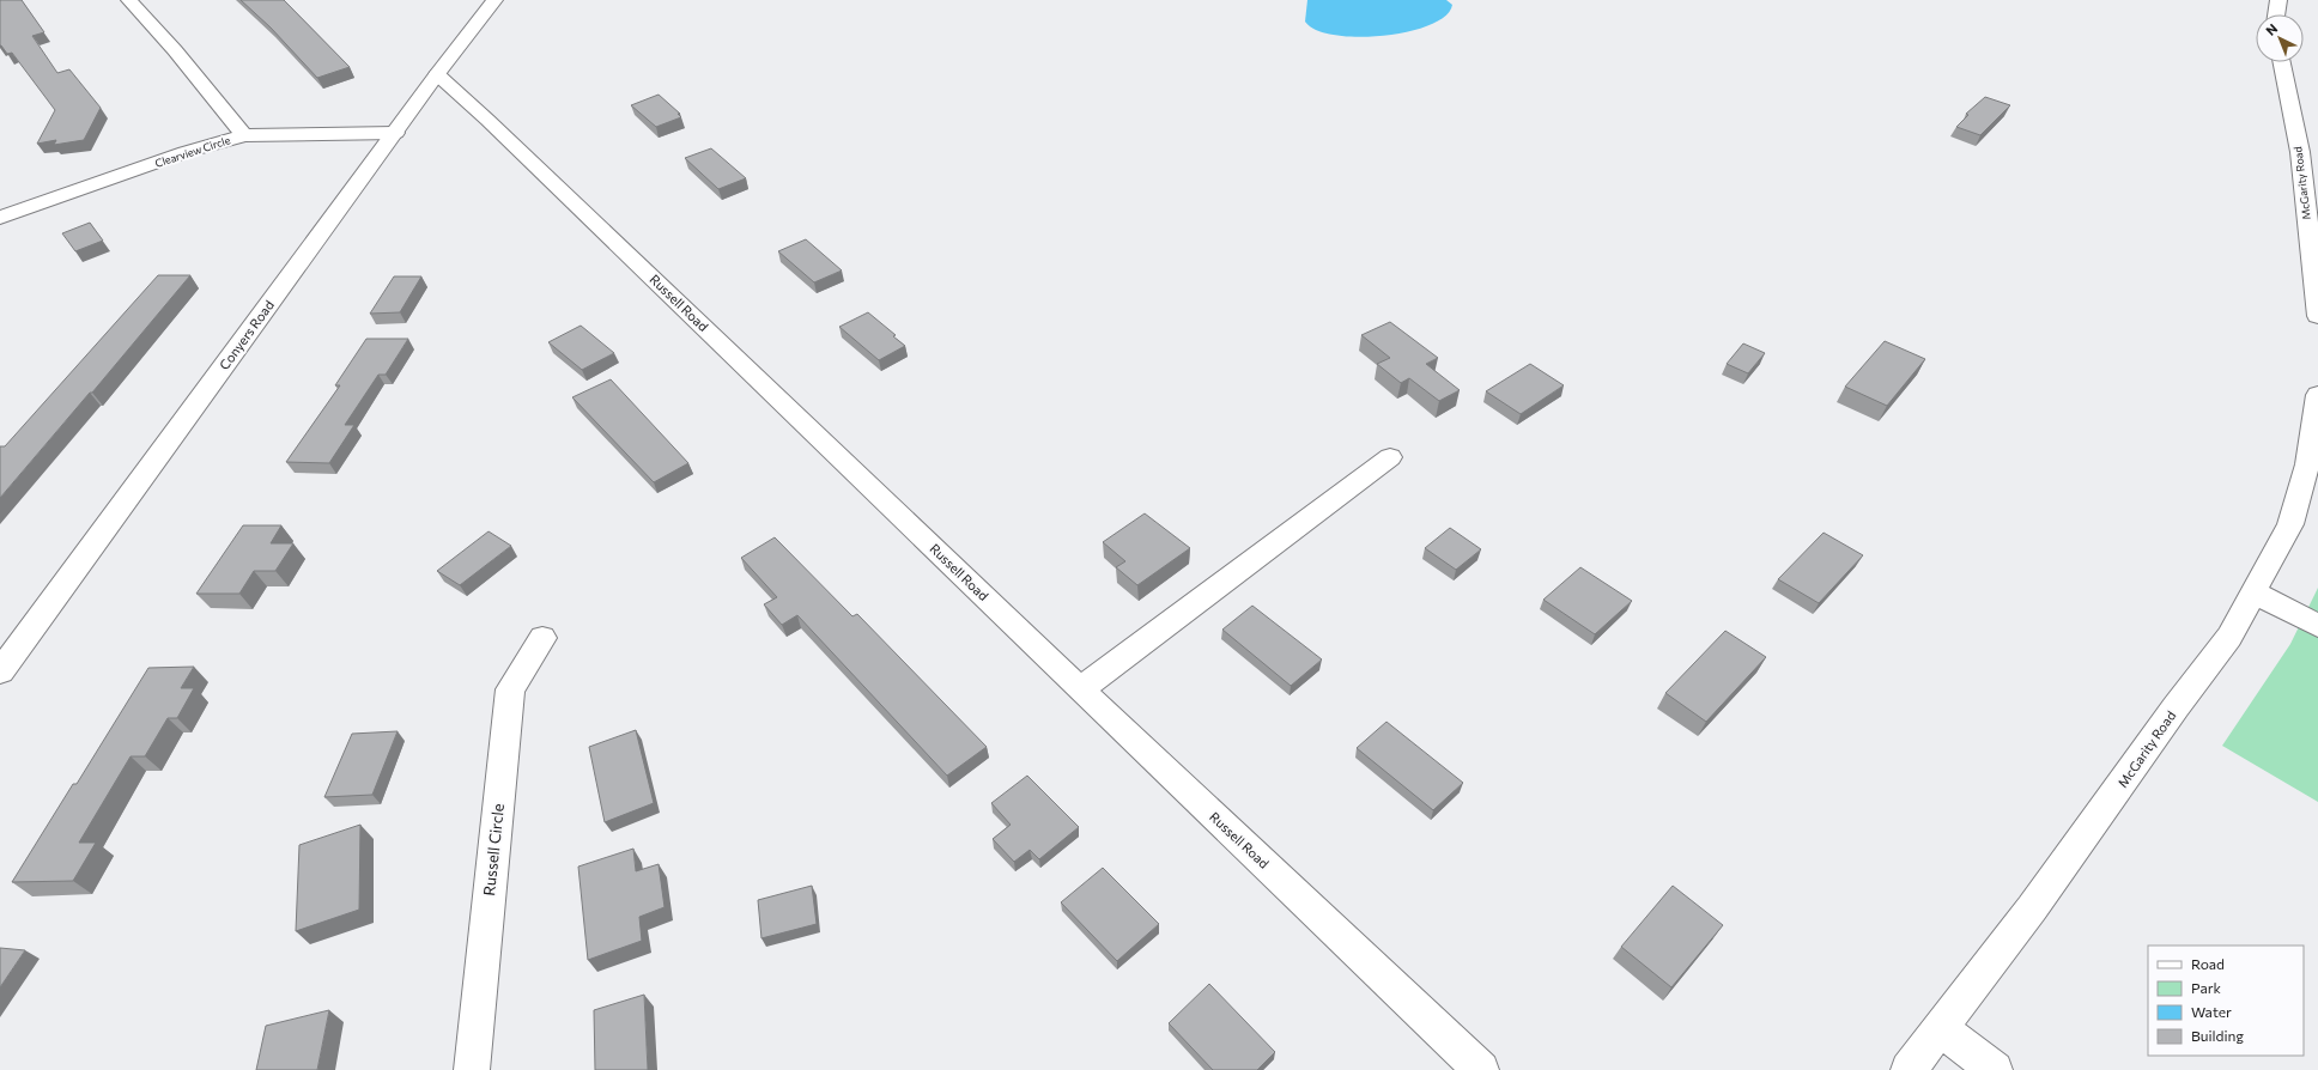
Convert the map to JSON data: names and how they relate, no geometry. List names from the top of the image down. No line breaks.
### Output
{"streets":{"street":["Clearview Circle","McGarity Road","Russell Road","Conyers Road","Russell Circle"]},"crossings":[["Russell Road","Conyers Road"]],"legend":["Road","Park","Water","Building"],"north":"top left"}
